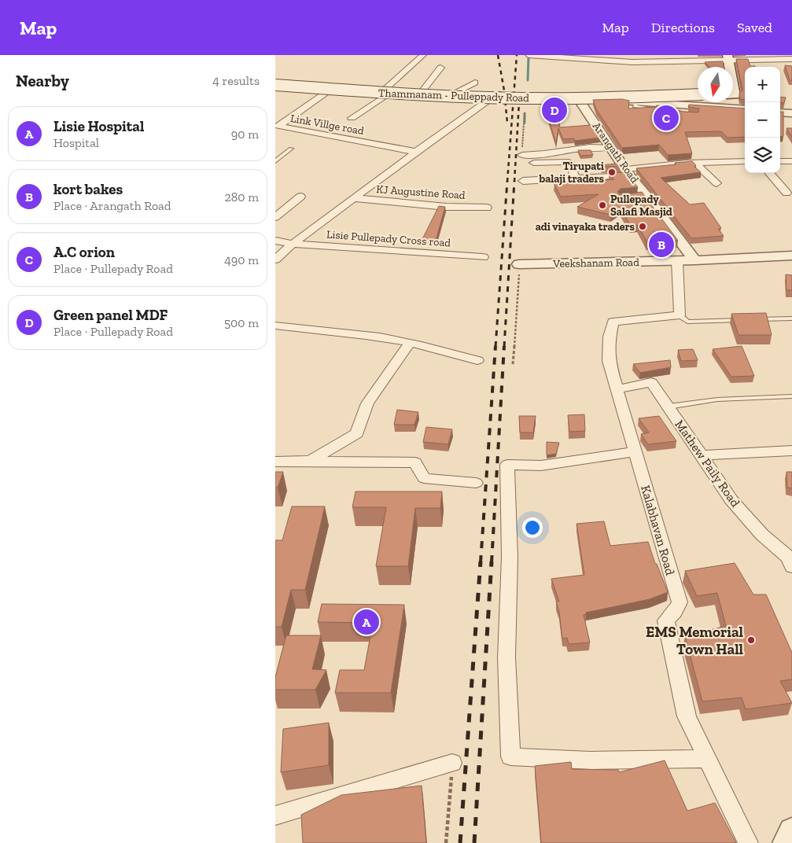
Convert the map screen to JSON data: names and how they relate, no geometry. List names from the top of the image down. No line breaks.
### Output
{"streets":{"main road":["Thammanam - Pulleppady Road"],"street":["Link Villge road","Arangath Road","KJ Augustine Road","Lisie Pullepady Cross road","Veekshanam Road","Mathew Paily Road","Kalabhavan Road"]},"crossings":[["Arangath Road","Veekshanam Road"],["Mathew Paily Road","Kalabhavan Road"]],"places":["Tirupati balaji traders","Pullepady Salafi Masjid","adi vinayaka traders","EMS Memorial Town Hall"],"north":"bottom","page":{"header":"Map","nav":["Map","Directions","Saved"],"heading":["Nearby","4 results"],"map_buttons":["+","−"],"pins":["D","C","B","A"],"list":[{"mark":"A","name":"Lisie Hospital","note":"Hospital","value":"90 m"},{"mark":"B","name":"kort bakes","note":"Place · Arangath Road","value":"280 m"},{"mark":"C","name":"A.C orion","note":"Place · Pullepady Road","value":"490 m"},{"mark":"D","name":"Green panel MDF","note":"Place · Pullepady Road","value":"500 m"}]}}
